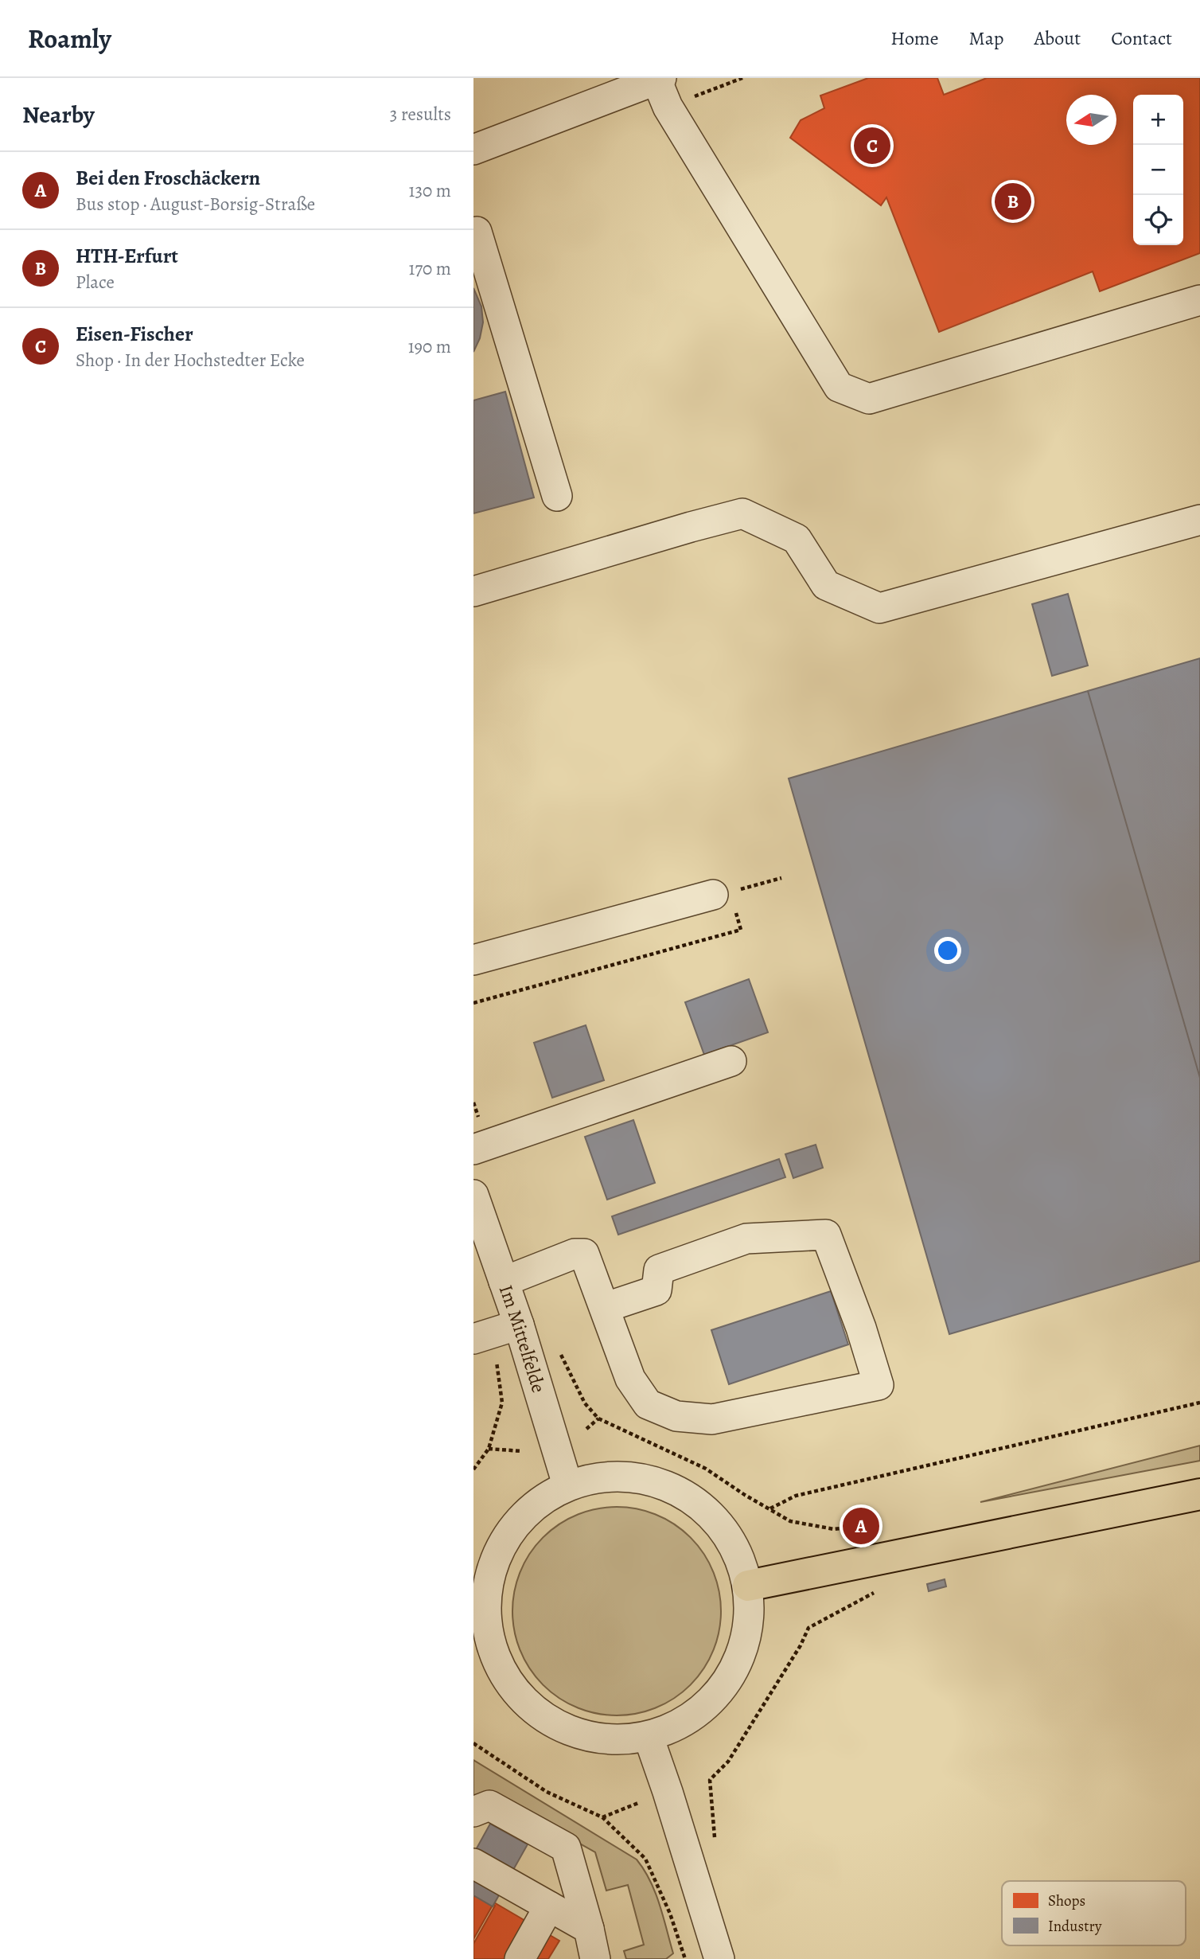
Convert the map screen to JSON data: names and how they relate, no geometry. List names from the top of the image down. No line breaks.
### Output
{"streets":{"street":["Im Mittelfelde"]},"legend":["Shops","Industry"],"north":"left","page":{"header":"Roamly","nav":["Home","Map","About","Contact"],"heading":["Nearby","3 results"],"map_buttons":["+","−"],"pins":["C","B","A"],"list":[{"mark":"A","name":"Bei den Froschäckern","note":"Bus stop · August-Borsig-Straße","value":"130 m"},{"mark":"B","name":"HTH-Erfurt","note":"Place","value":"170 m"},{"mark":"C","name":"Eisen-Fischer","note":"Shop · In der Hochstedter Ecke","value":"190 m"}]}}
